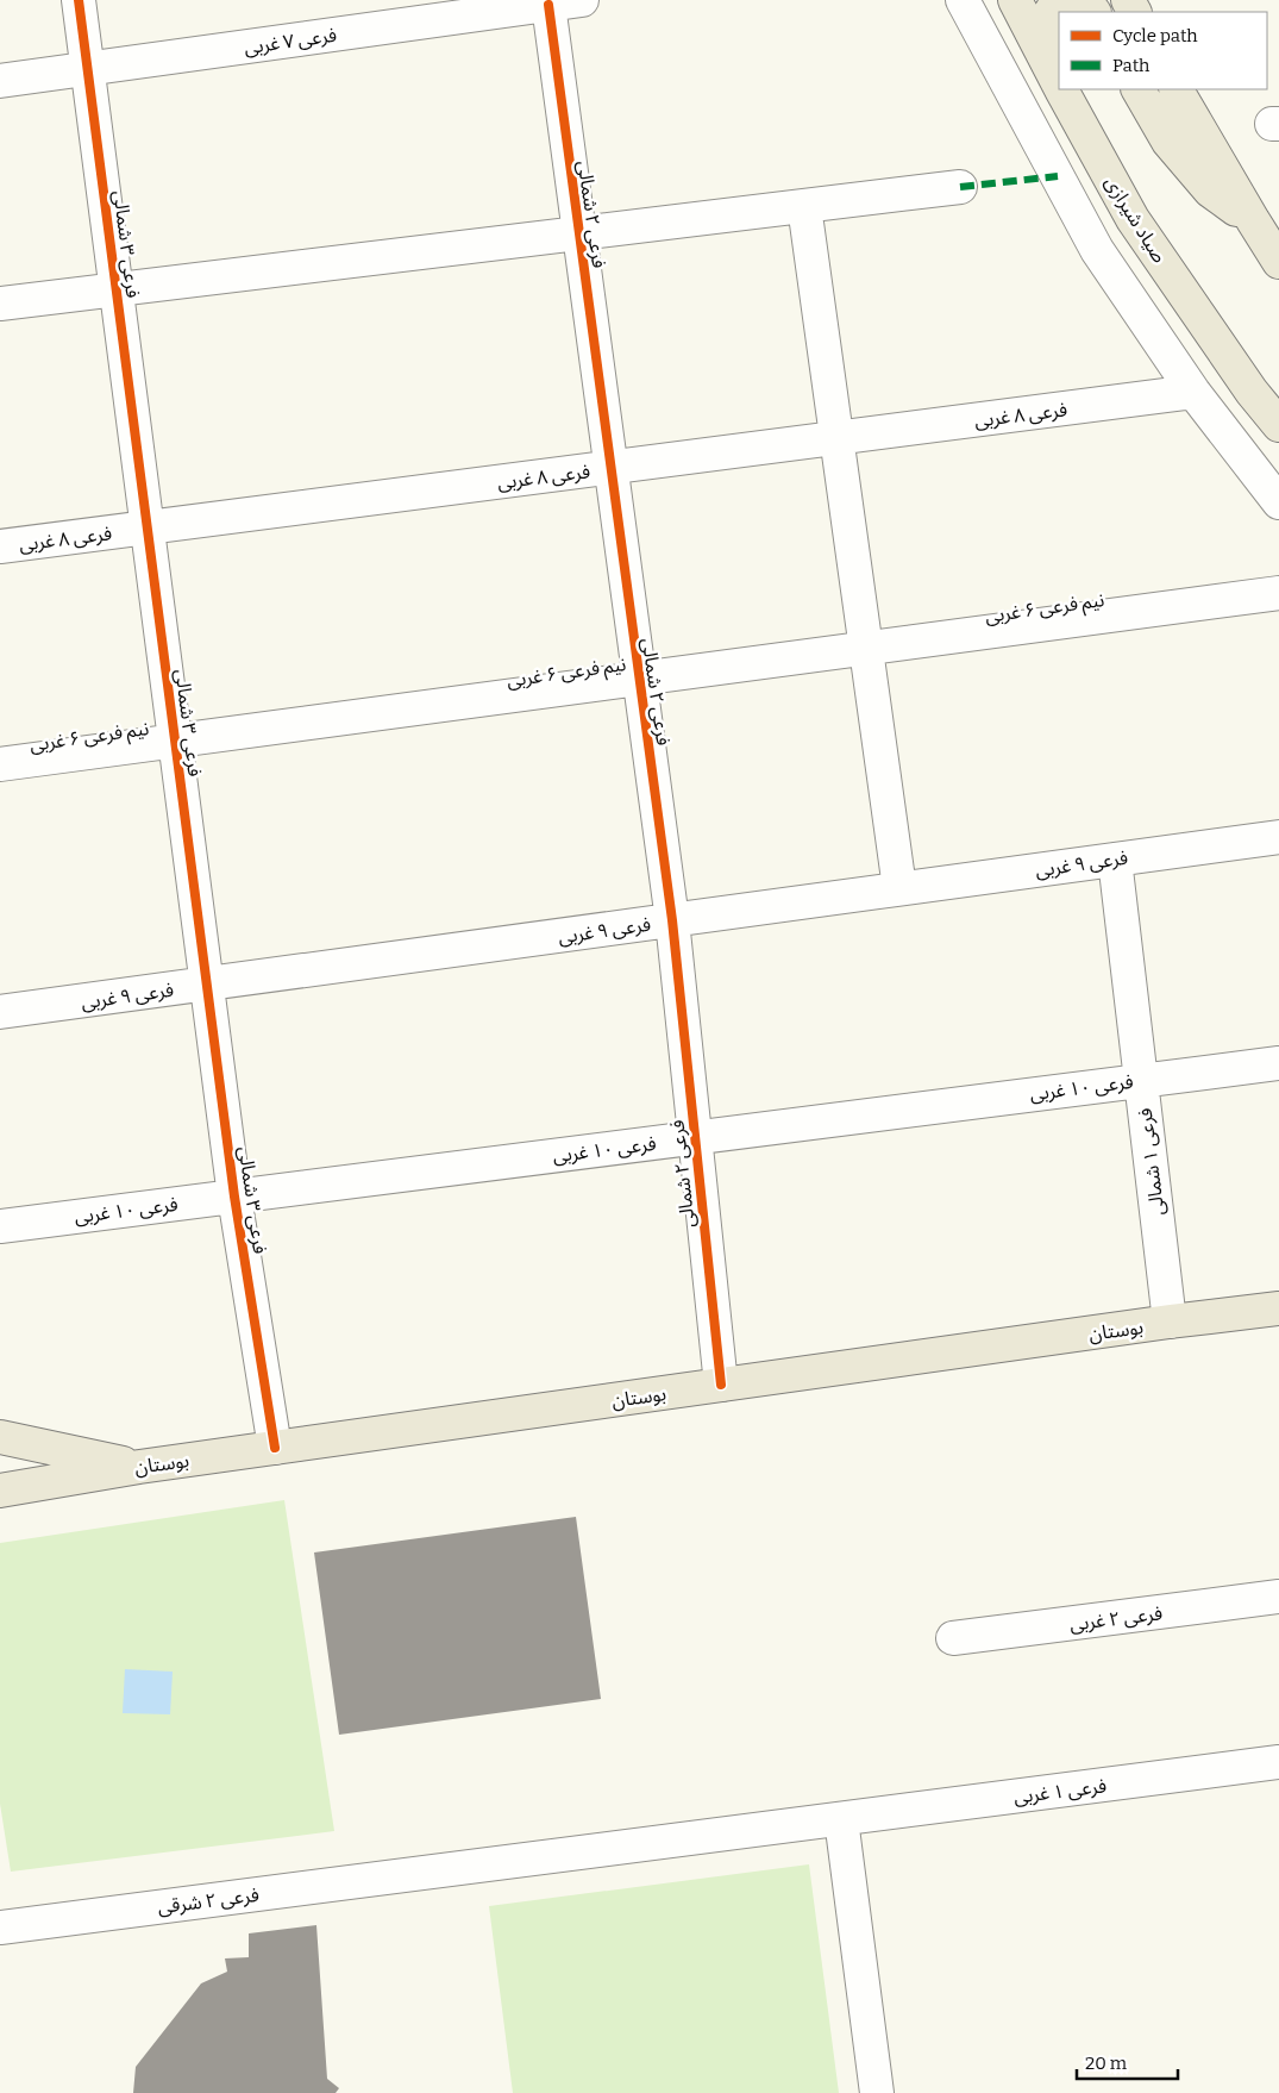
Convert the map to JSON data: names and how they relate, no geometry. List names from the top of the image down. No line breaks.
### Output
{"streets":{"main road":["صیاد شیرازی","بوستان"],"street":["فرعی ۷ غربی","فرعی ۲ شمالی","فرعی ۳ شمالی","فرعی ۸ غربی","نیم فرعی ۶ غربی","فرعی ۹ غربی","فرعی ۱۰ غربی","فرعی ۱ شمالی","فرعی ۲ غربی","فرعی ۱ غربی","فرعی ۲ شرقی"]},"crossings":[["فرعی ۷ غربی","فرعی ۲ شمالی"],["فرعی ۷ غربی","فرعی ۳ شمالی"],["فرعی ۲ شمالی","فرعی ۸ غربی"],["فرعی ۲ شمالی","نیم فرعی ۶ غربی"],["فرعی ۲ شمالی","فرعی ۹ غربی"],["فرعی ۲ شمالی","فرعی ۱۰ غربی"],["فرعی ۲ شمالی","بوستان"],["فرعی ۳ شمالی","فرعی ۸ غربی"],["فرعی ۳ شمالی","نیم فرعی ۶ غربی"],["فرعی ۳ شمالی","فرعی ۹ غربی"],["فرعی ۳ شمالی","فرعی ۱۰ غربی"],["فرعی ۳ شمالی","بوستان"],["فرعی ۹ غربی","فرعی ۱ شمالی"],["فرعی ۱۰ غربی","فرعی ۱ شمالی"],["فرعی ۱ شمالی","بوستان"],["فرعی ۱ غربی","فرعی ۲ شرقی"]],"legend":["Cycle path","Path"],"scale_bar":"20 m"}
